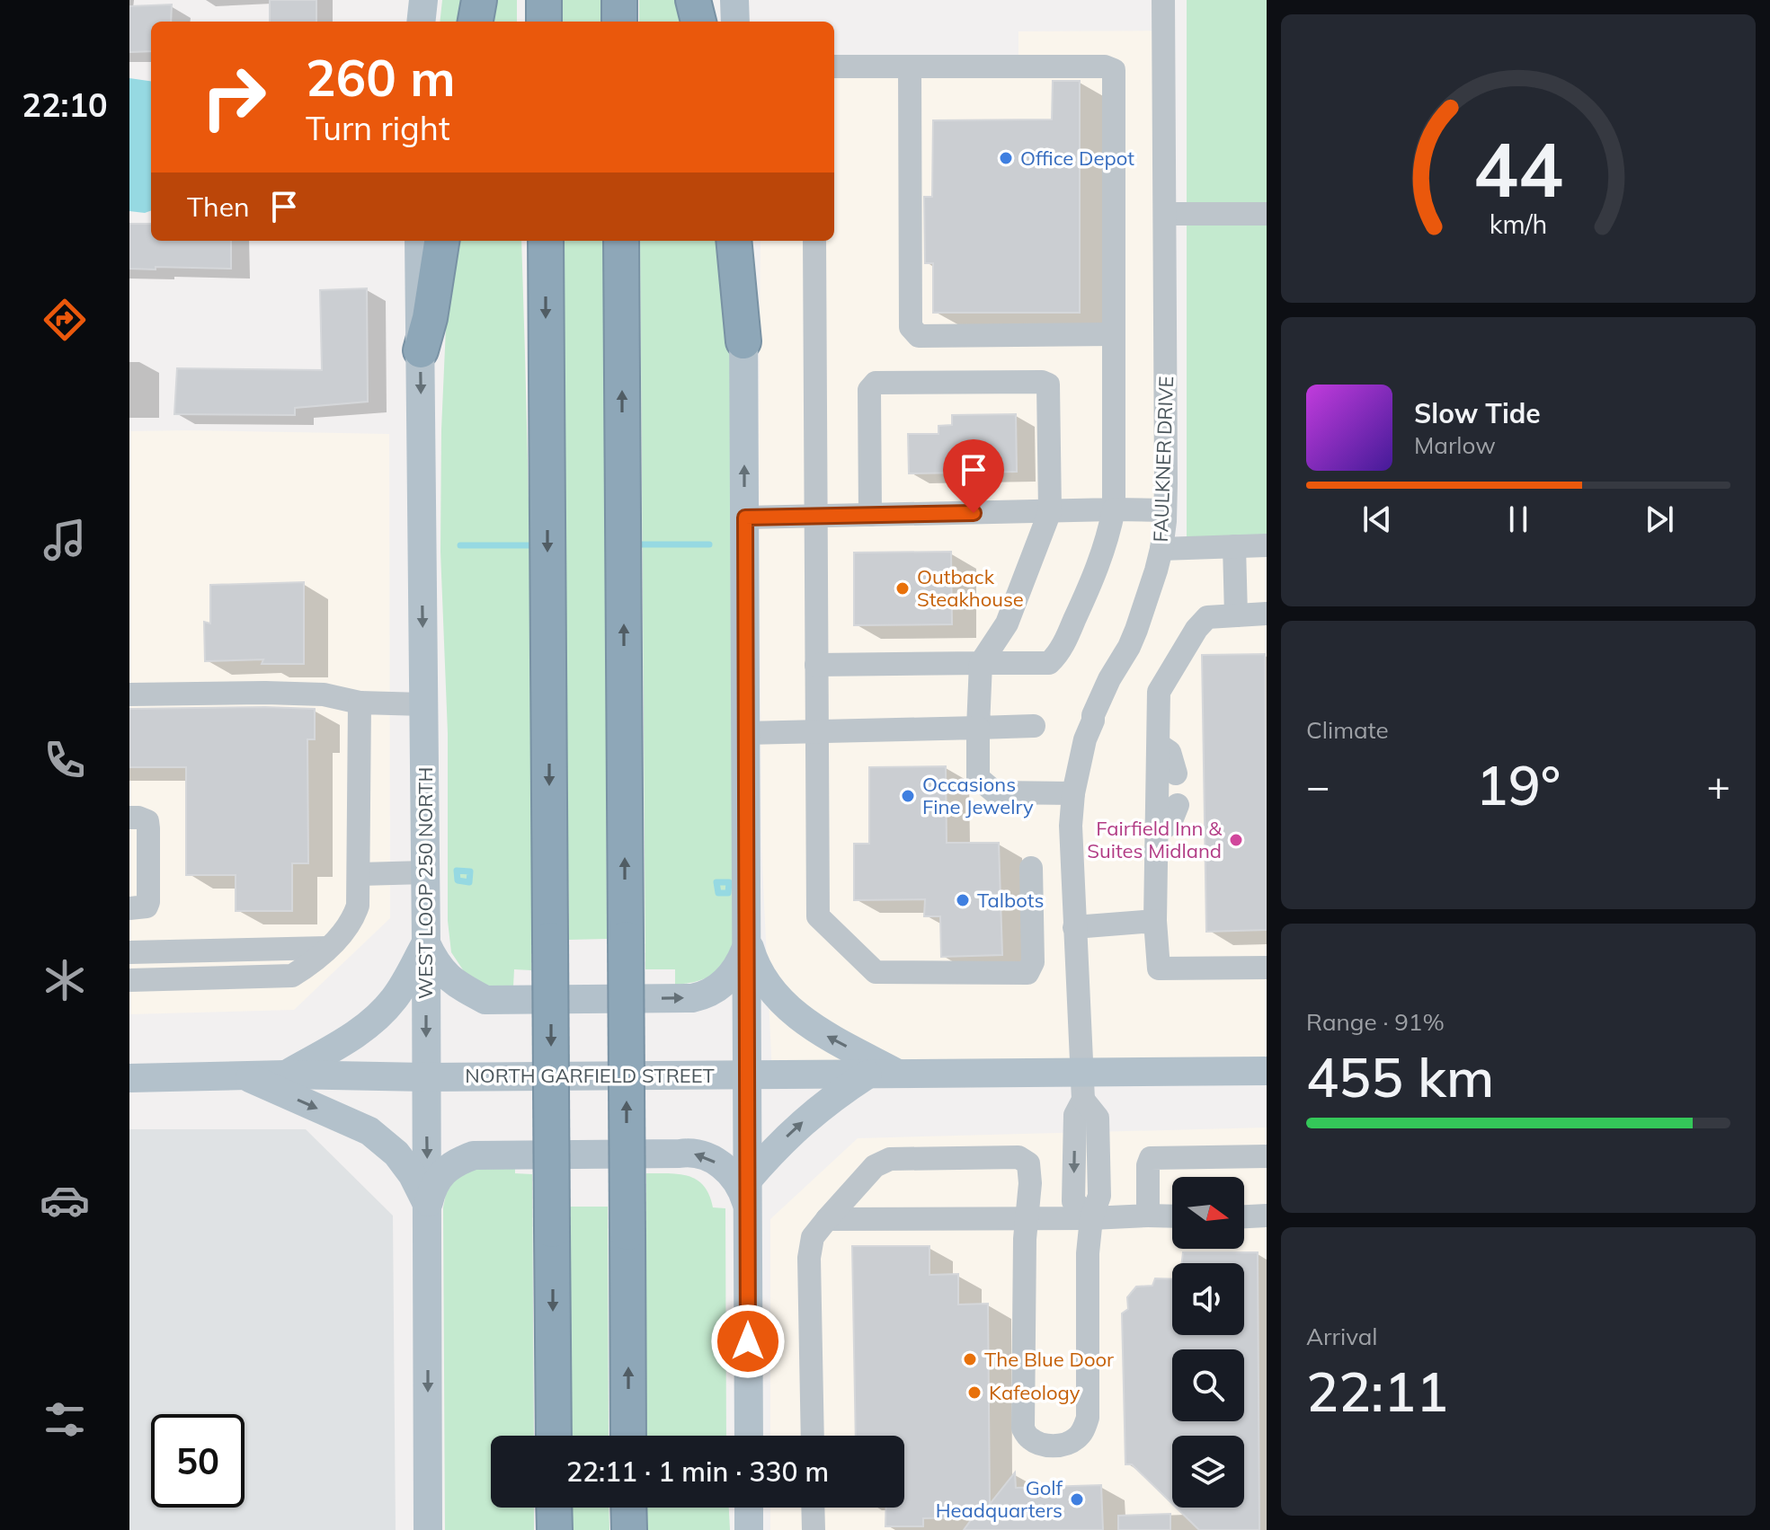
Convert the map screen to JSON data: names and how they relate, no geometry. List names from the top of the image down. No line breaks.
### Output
{"streets":{"main road":["WEST LOOP 250 NORTH","NORTH GARFIELD STREET"],"street":["FAULKNER DRIVE"]},"crossings":[["FAULKNER DRIVE","NORTH GARFIELD STREET"],["WEST LOOP 250 NORTH","NORTH GARFIELD STREET"]],"one_way":["WEST LOOP 250 NORTH"],"places":["Office Depot","Outback Steakhouse","Occasions Fine Jewelry","Fairfield Inn & Suites Midland","Talbots","The Blue Door","Kafeology","Golf Headquarters"],"north":"right","page":{"tabs":"22:10","turn":["260 m","Turn right"],"then":"Then","song":["Slow Tide","Marlow"],"tile":["Climate",["Range · 91%","455 km"],["Arrival","22:11"]],"heat":["−","19°","+"],"limit":"50","trip":"22:11 · 1 min · 330 m","gauge":["44","km/h"]}}
